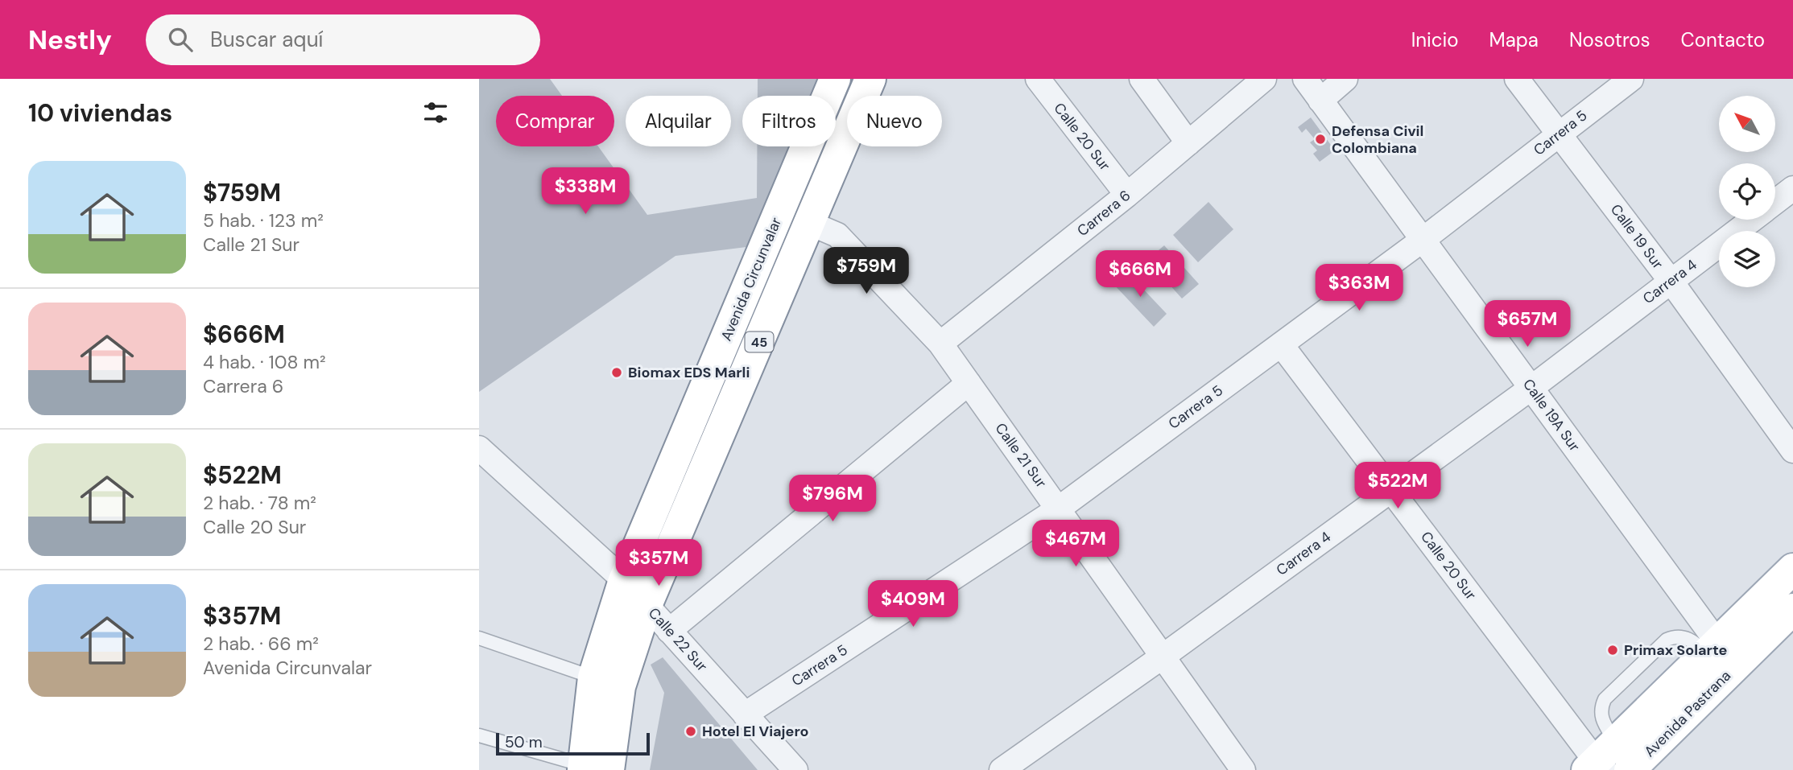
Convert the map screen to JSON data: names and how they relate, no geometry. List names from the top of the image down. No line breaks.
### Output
{"streets":{"main road":["Avenida Circunvalar","45","Avenida Pastrana"],"street":["Carrera 5","Calle 20 Sur","Carrera 6","Calle 19 Sur","Carrera 4","Calle 19A Sur","Calle 21 Sur","Calle 22 Sur"]},"crossings":[["Carrera 5","Calle 20 Sur"],["Carrera 5","Calle 19 Sur"],["Carrera 5","Calle 19A Sur"],["Carrera 5","Calle 21 Sur"],["Carrera 5","Calle 22 Sur"],["Calle 20 Sur","Carrera 6"],["Calle 20 Sur","Carrera 4"],["Calle 20 Sur","Avenida Pastrana"],["Carrera 6","Calle 21 Sur"],["Calle 19 Sur","Carrera 4"],["Avenida Circunvalar","45"],["Avenida Circunvalar","Calle 22 Sur"],["Carrera 4","Calle 19A Sur"],["Carrera 4","Calle 21 Sur"],["45","Calle 21 Sur"],["45","Calle 22 Sur"],["Calle 19A Sur","Avenida Pastrana"]],"places":["Defensa Civil Colombiana","Biomax EDS Marli","Primax Solarte","Hotel El Viajero"],"scale_bar":"50 m","north":"top left","page":{"header":"Nestly","search":"Buscar aquí","nav":["Inicio","Mapa","Nosotros","Contacto"],"heading":"10 viviendas","chip":["Comprar","Alquilar","Filtros","Nuevo"],"list":[{"name":"$759M","note":"5 hab. · 123 m² · Calle 21 Sur"},{"name":"$666M","note":"4 hab. · 108 m² · Carrera 6"},{"name":"$522M","note":"2 hab. · 78 m² · Calle 20 Sur"},{"name":"$357M","note":"2 hab. · 66 m² · Avenida Circunvalar"}],"price":["$338M","$759M","$666M","$363M","$657M","$522M","$796M","$467M","$357M","$409M"],"scale":"50 m"}}
